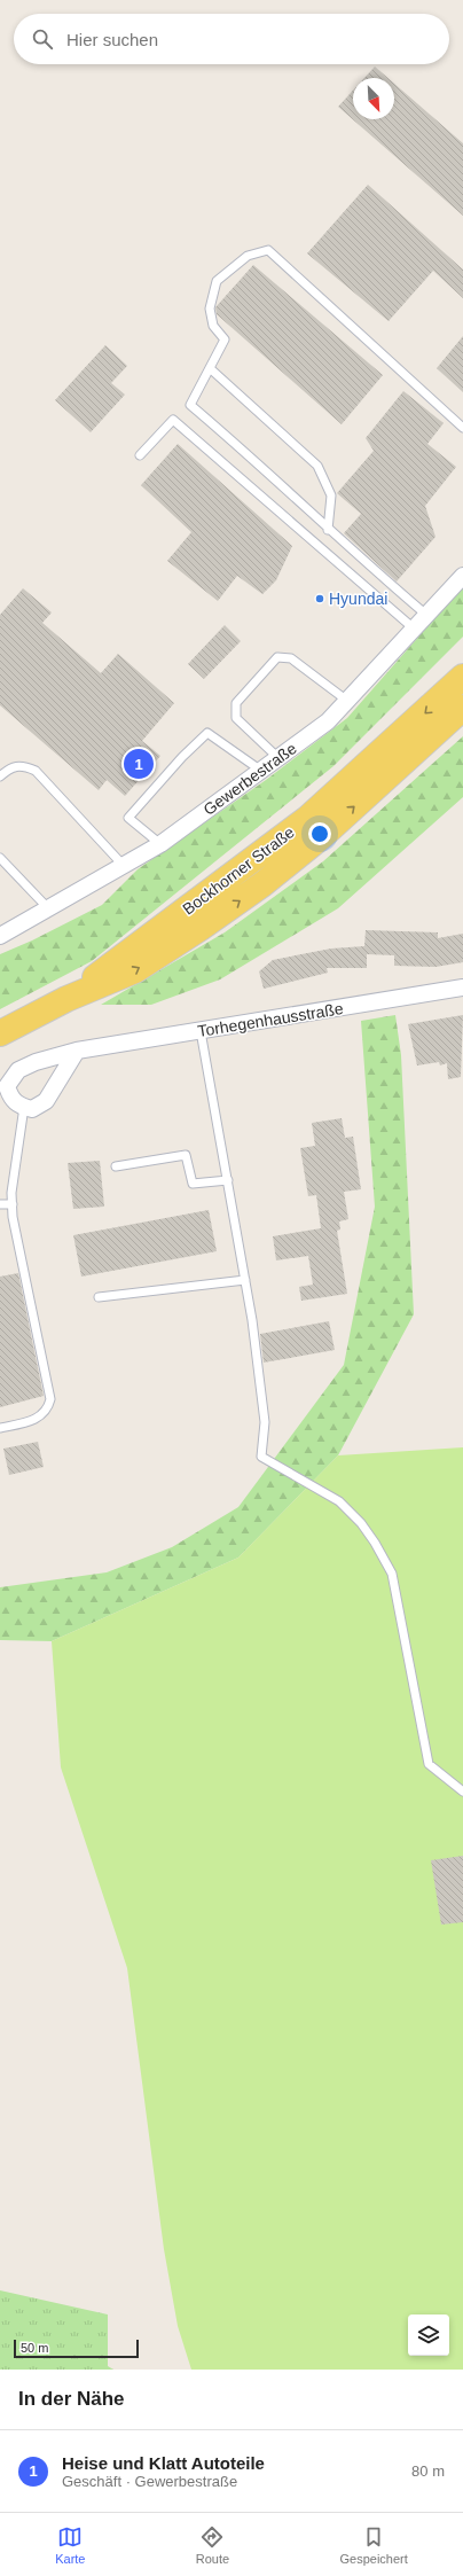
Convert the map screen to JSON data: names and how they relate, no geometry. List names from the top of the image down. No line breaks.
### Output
{"streets":{"main road":["Bockhorner Straße"],"street":["Gewerbestraße","Torhegenhausstraße"]},"places":["Hyundai"],"scale_bar":"50 m","north":"bottom right","page":{"search":"Hier suchen","pins":"1","scale":"50 m","heading":"In der Nähe","list":[{"mark":"1","name":"Heise und Klatt Autoteile","note":"Geschäft · Gewerbestraße","value":"80 m"}],"nav":["Karte","Route","Gespeichert"]}}
